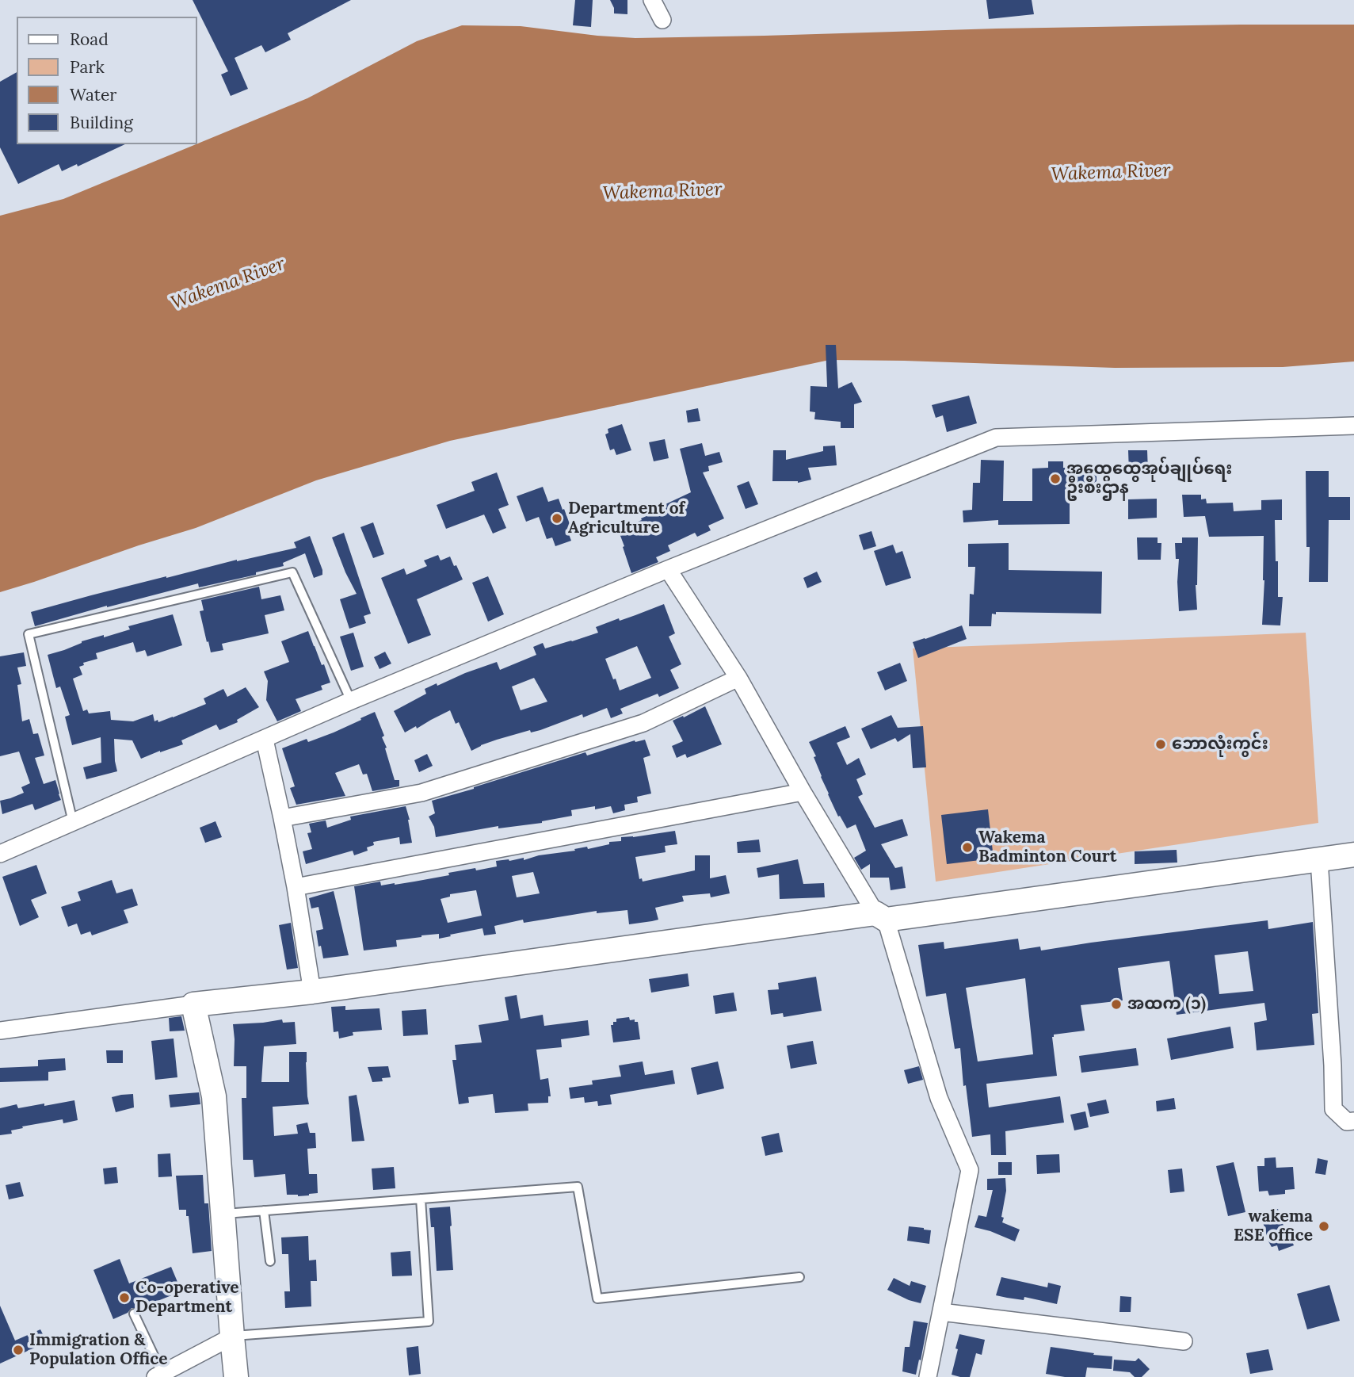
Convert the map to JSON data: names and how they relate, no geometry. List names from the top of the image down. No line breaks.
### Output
{"water":["Wakema River"],"places":["အထွေထွေအုပ်ချုပ်ရေး ဦးစီးဌာန","Department of Agriculture","ဘောလုံးကွင်း","Wakema Badminton Court","အထက (၁)","wakema ESE office","Co-operative Department","Immigration & Population Office"],"legend":["Road","Park","Water","Building"]}
